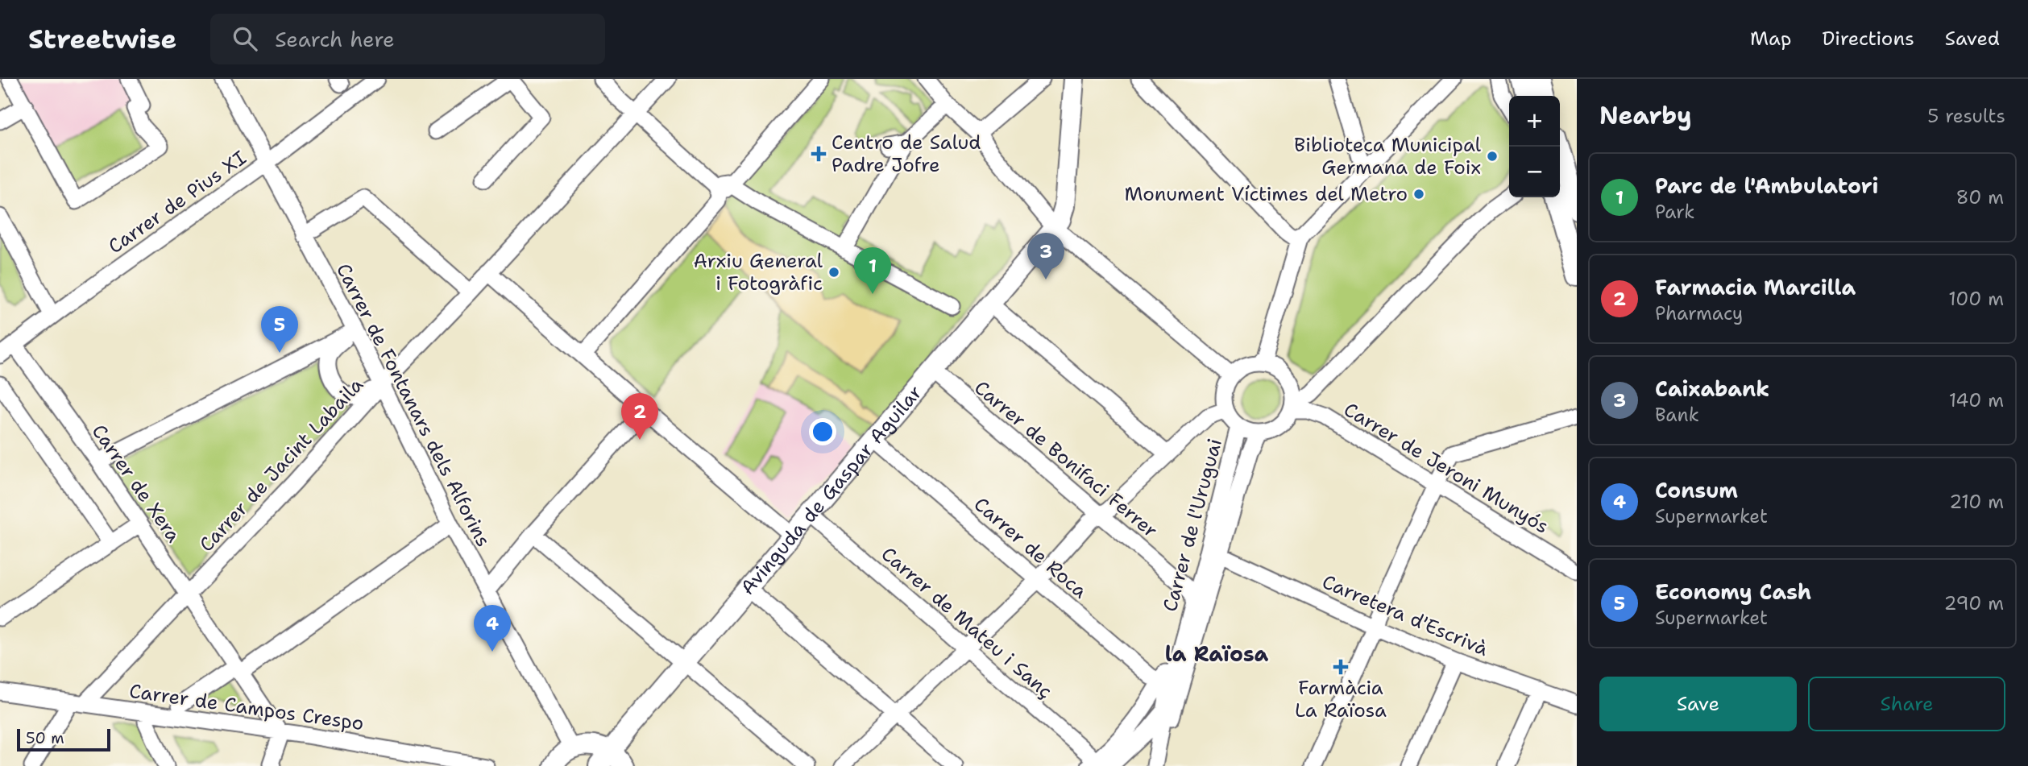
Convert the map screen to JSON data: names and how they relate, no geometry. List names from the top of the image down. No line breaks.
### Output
{"streets":{"main road":["Avinguda de Gaspar Aguilar"],"street":["Carrer de Pius XI","Carrer de Fontanars dels Alforins","Carrer de Bonifaci Ferrer","Carrer de Jacint Labaila","Carrer de Jeroni Munyós","Carrer de Xera","Carrer de l'Uruguai","Carrer de Roca","Carretera d'Escrivà","Carrer de Mateu i Sanç","Carrer de Campos Crespo"]},"crossings":[["Carrer de Pius XI","Carrer de Fontanars dels Alforins"],["Carrer de Pius XI","Carrer de Xera"],["Carrer de Fontanars dels Alforins","Carrer de Jacint Labaila"],["Carrer de Fontanars dels Alforins","Avinguda de Gaspar Aguilar"],["Carrer de Bonifaci Ferrer","Avinguda de Gaspar Aguilar"],["Carrer de Bonifaci Ferrer","Carrer de l'Uruguai"],["Carrer de Jacint Labaila","Carrer de Xera"],["Carrer de Jacint Labaila","Carrer de Campos Crespo"],["Carrer de Jeroni Munyós","Carrer de l'Uruguai"],["Carrer de Xera","Carrer de Campos Crespo"],["Avinguda de Gaspar Aguilar","Carrer de Roca"],["Avinguda de Gaspar Aguilar","Carrer de Mateu i Sanç"],["Carrer de l'Uruguai","Carretera d'Escrivà"]],"districts":["la Raïosa"],"places":{"health":["Centro de Salud Padre Jofre","Farmàcia La Raïosa"],"other":["Biblioteca Municipal Germana de Foix","Monument Víctimes del Metro","Arxiu General i Fotogràfic"]},"scale_bar":"50 m","page":{"header":"Streetwise","search":"Search here","nav":["Map","Directions","Saved"],"heading":["Nearby","5 results"],"map_buttons":["+","−"],"list":[{"mark":"1","name":"Parc de l'Ambulatori","note":"Park","value":"80 m"},{"mark":"2","name":"Farmacia Marcilla","note":"Pharmacy","value":"100 m"},{"mark":"3","name":"Caixabank","note":"Bank","value":"140 m"},{"mark":"4","name":"Consum","note":"Supermarket","value":"210 m"},{"mark":"5","name":"Economy Cash","note":"Supermarket","value":"290 m"}],"pins":["3","1","5","2","4"],"buttons":["Save","Share"],"scale":"50 m"}}
